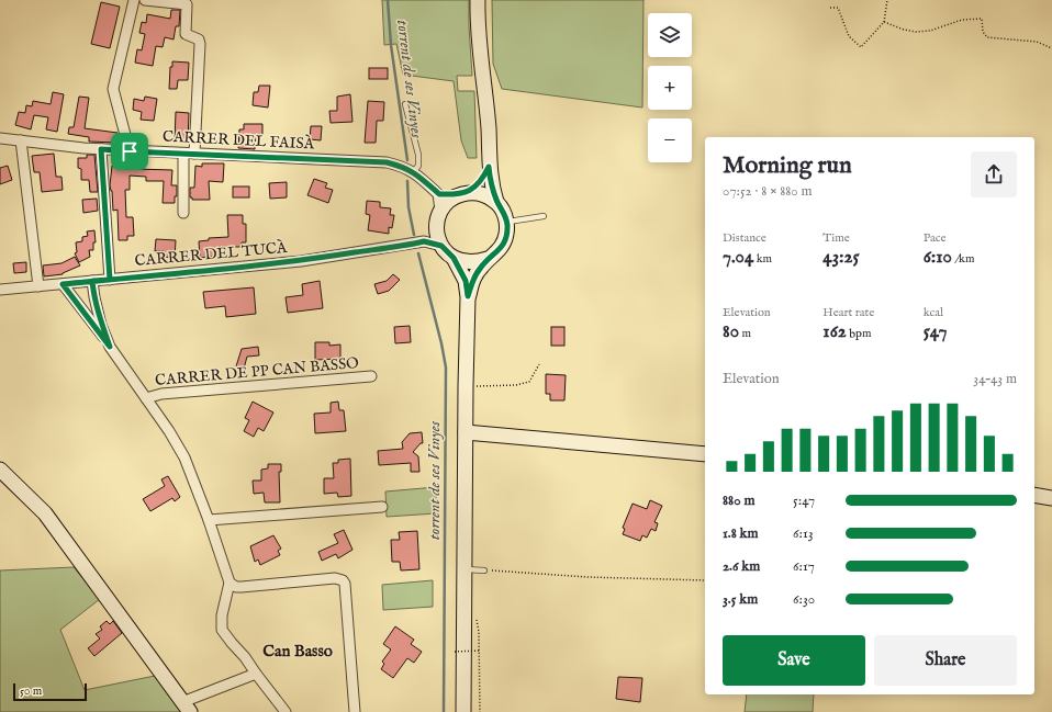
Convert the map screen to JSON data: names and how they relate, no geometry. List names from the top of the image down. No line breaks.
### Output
{"streets":{"street":["CARRER DEL FAISÀ","CARRER DEL TUCÀ","CARRER DE PP CAN BASSO"]},"districts":["Can Basso"],"water":["torrent de ses Vinyes"],"scale_bar":"50 m","page":{"map_buttons":["+","−"],"heading":["Morning run","07:52 · 8 × 880 m"],"stats":[["Distance","7.04 km"],["Time","43:25"],["Pace","6:10 /km"],["Elevation","80 m"],["Heart rate","162 bpm"],["kcal","547"]],"chart":["Elevation","34–43 m"],"list":[{"name":"880 m","note":"5:47"},{"name":"1.8 km","note":"6:13"},{"name":"2.6 km","note":"6:17"},{"name":"3.5 km","note":"6:30"}],"buttons":["Save","Share"],"scale":"50 m"}}
